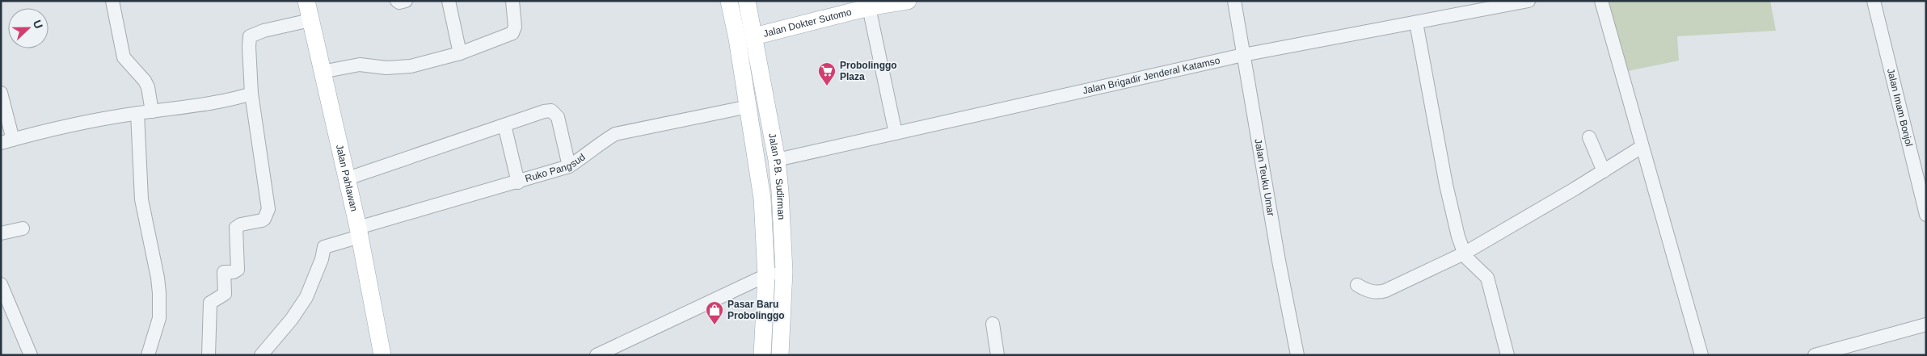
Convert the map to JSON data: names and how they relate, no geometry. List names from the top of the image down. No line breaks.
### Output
{"streets":{"main road":["Jalan Dokter Sutomo","Jalan P.B. Sudirman","Jalan Pahlawan"],"street":["Jalan Brigadir Jenderal Katamso","Jalan Imam Bonjol","Ruko Pangsud","Jalan Teuku Umar"]},"crossings":[["Jalan Dokter Sutomo","Jalan P.B. Sudirman"],["Jalan Brigadir Jenderal Katamso","Jalan P.B. Sudirman"],["Jalan Brigadir Jenderal Katamso","Jalan Teuku Umar"],["Ruko Pangsud","Jalan P.B. Sudirman"],["Ruko Pangsud","Jalan Pahlawan"]],"places":{"supermarket":["Probolinggo Plaza"],"shop":["Pasar Baru Probolinggo"]},"north":"right"}
